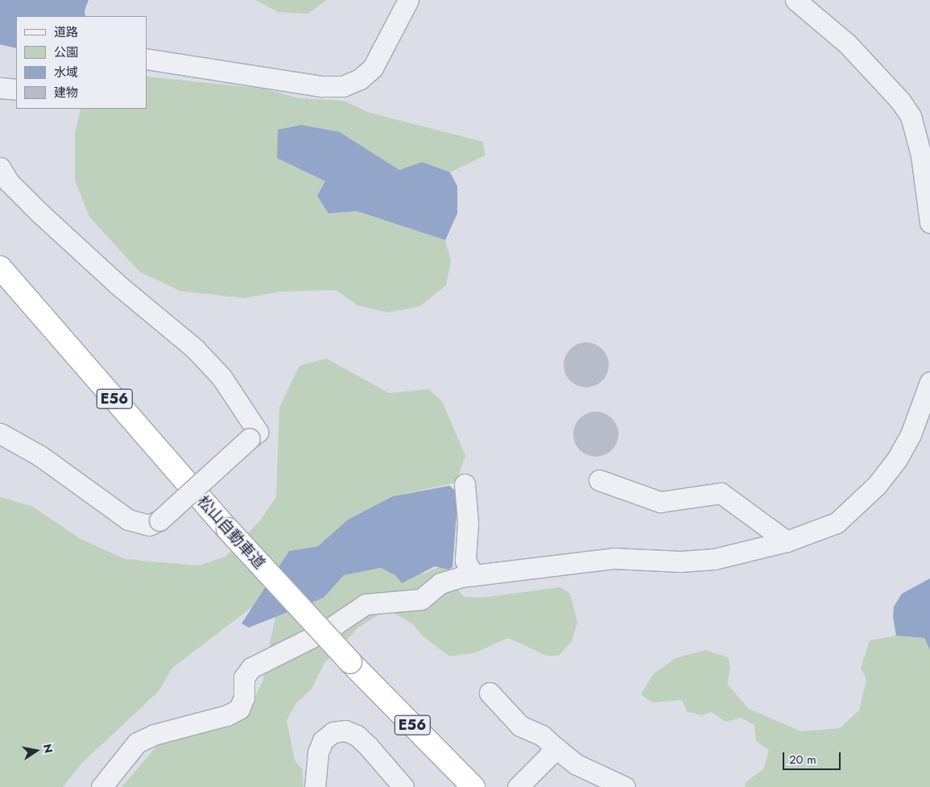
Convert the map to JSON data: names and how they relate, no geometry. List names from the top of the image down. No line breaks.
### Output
{"streets":{"highway":["E56","松山自動車道"]},"legend":["道路","公園","水域","建物"],"scale_bar":"20 m","north":"right"}
